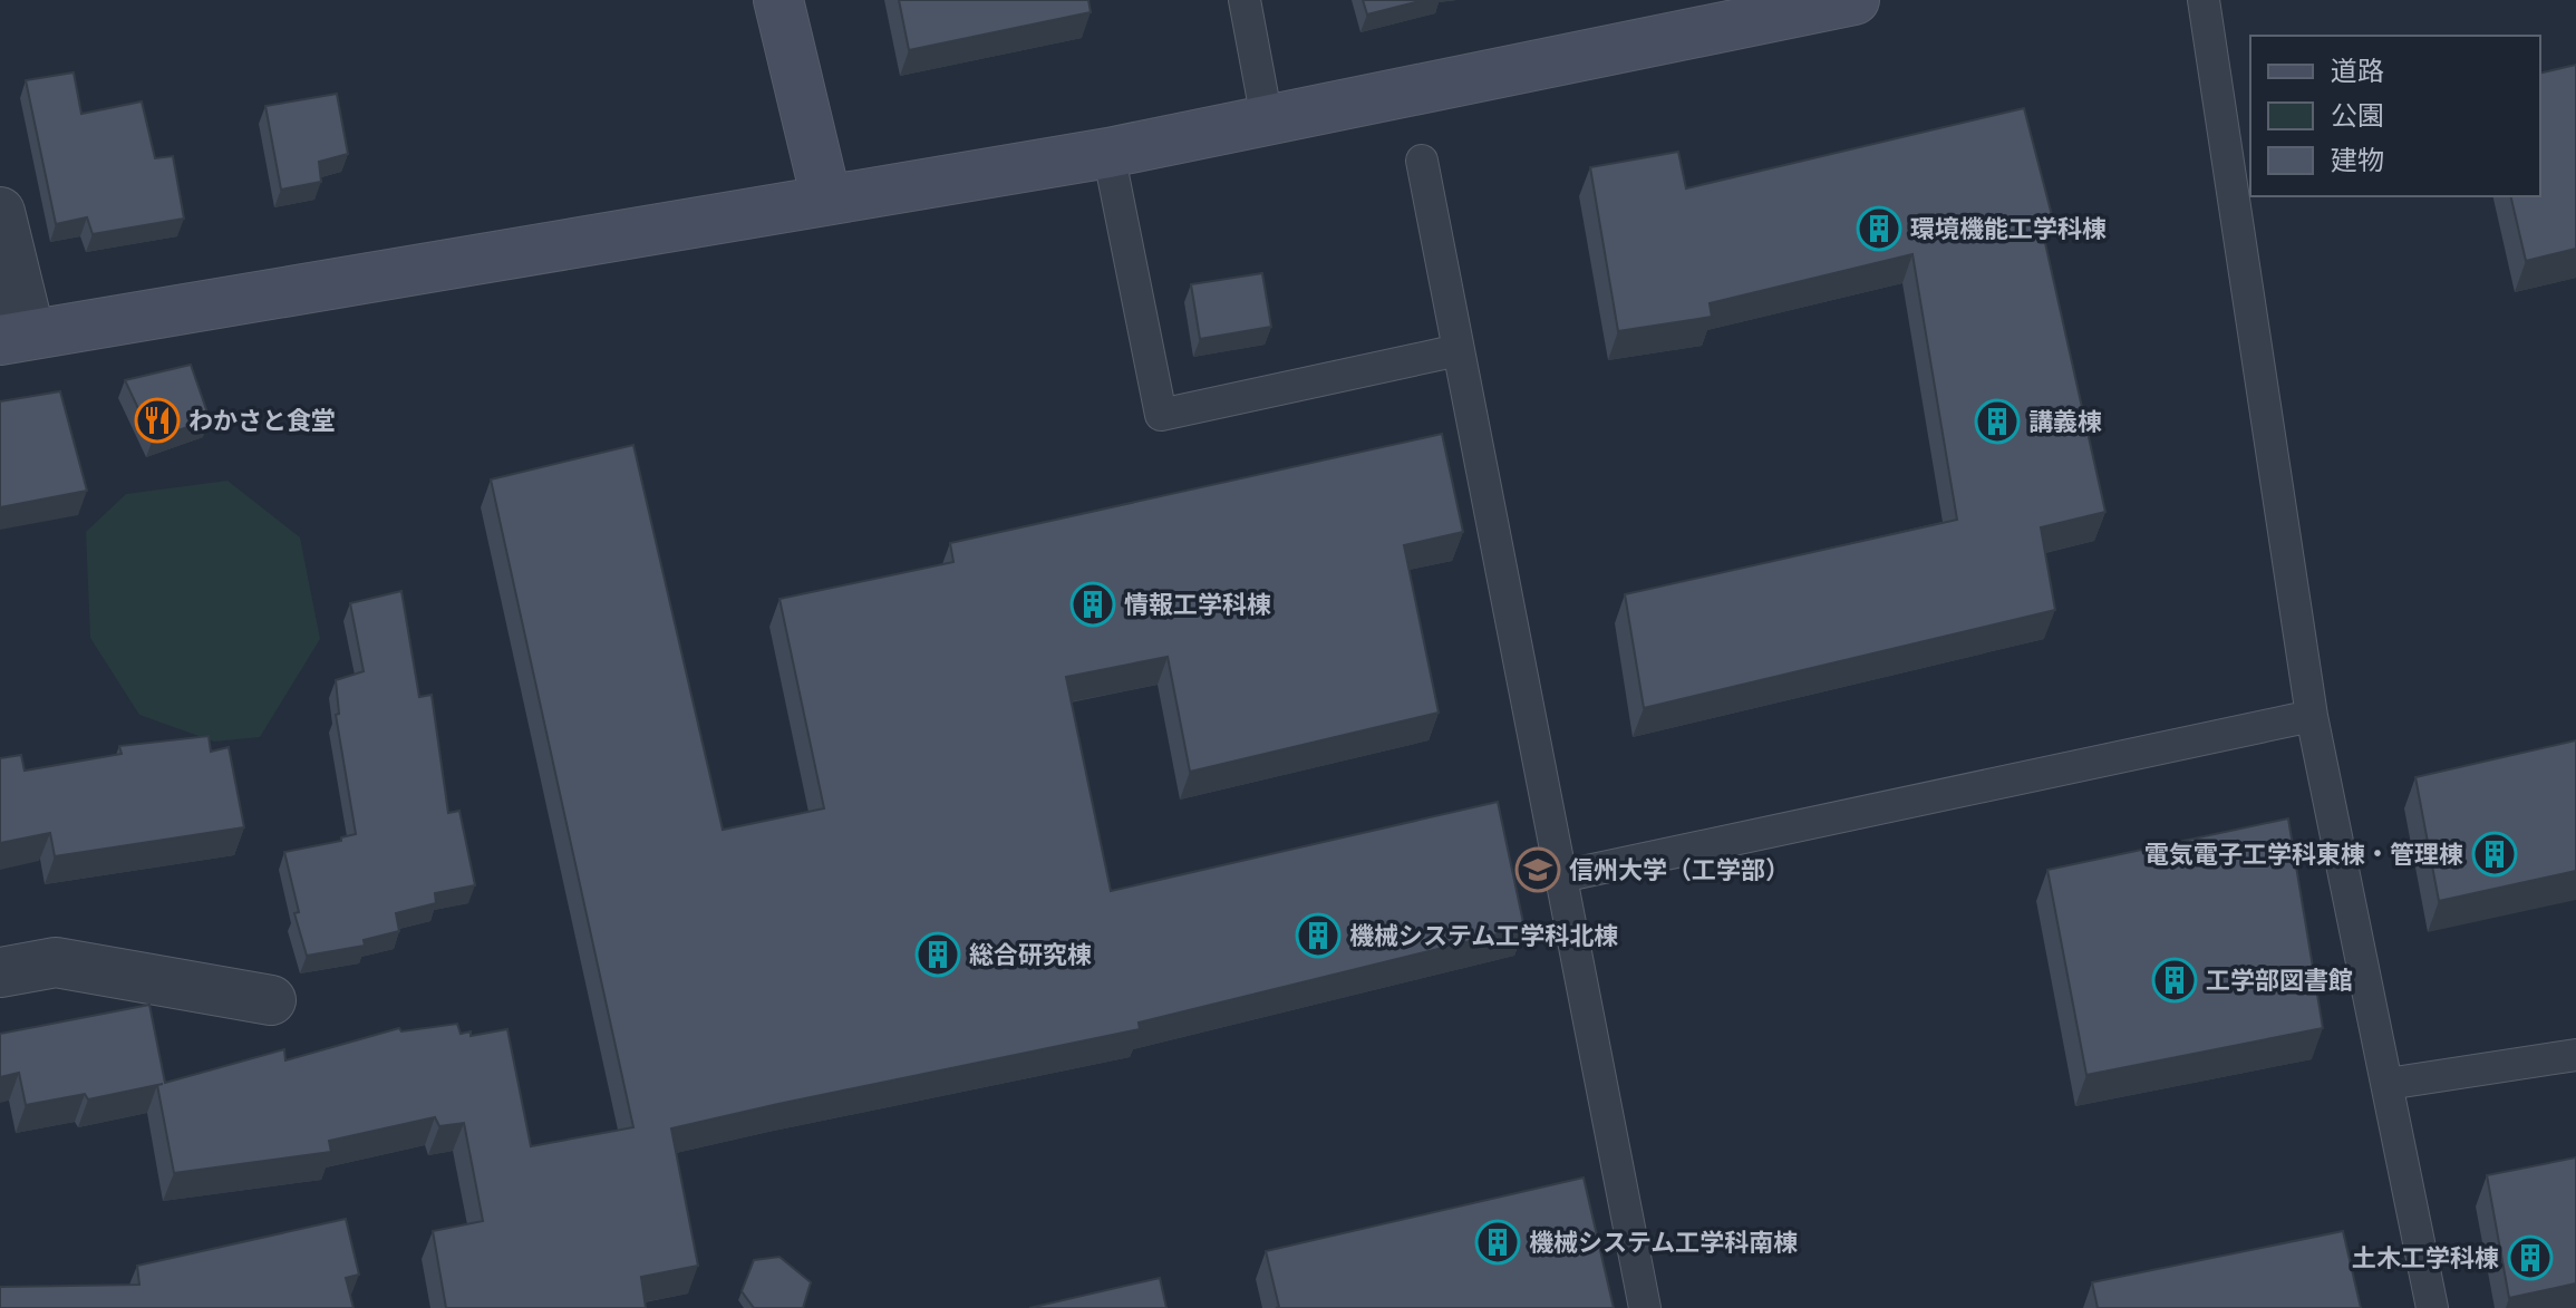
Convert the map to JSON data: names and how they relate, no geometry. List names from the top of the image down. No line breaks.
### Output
{"places":{"building":["環境機能工学科棟","講義棟","情報工学科棟","電気電子工学科東棟・管理棟","機械システム工学科北棟","総合研究棟","工学部図書館","機械システム工学科南棟","土木工学科棟"],"restaurant":["わかさと食堂"],"school or university":["信州大学（工学部）"]},"legend":["道路","公園","建物"]}
